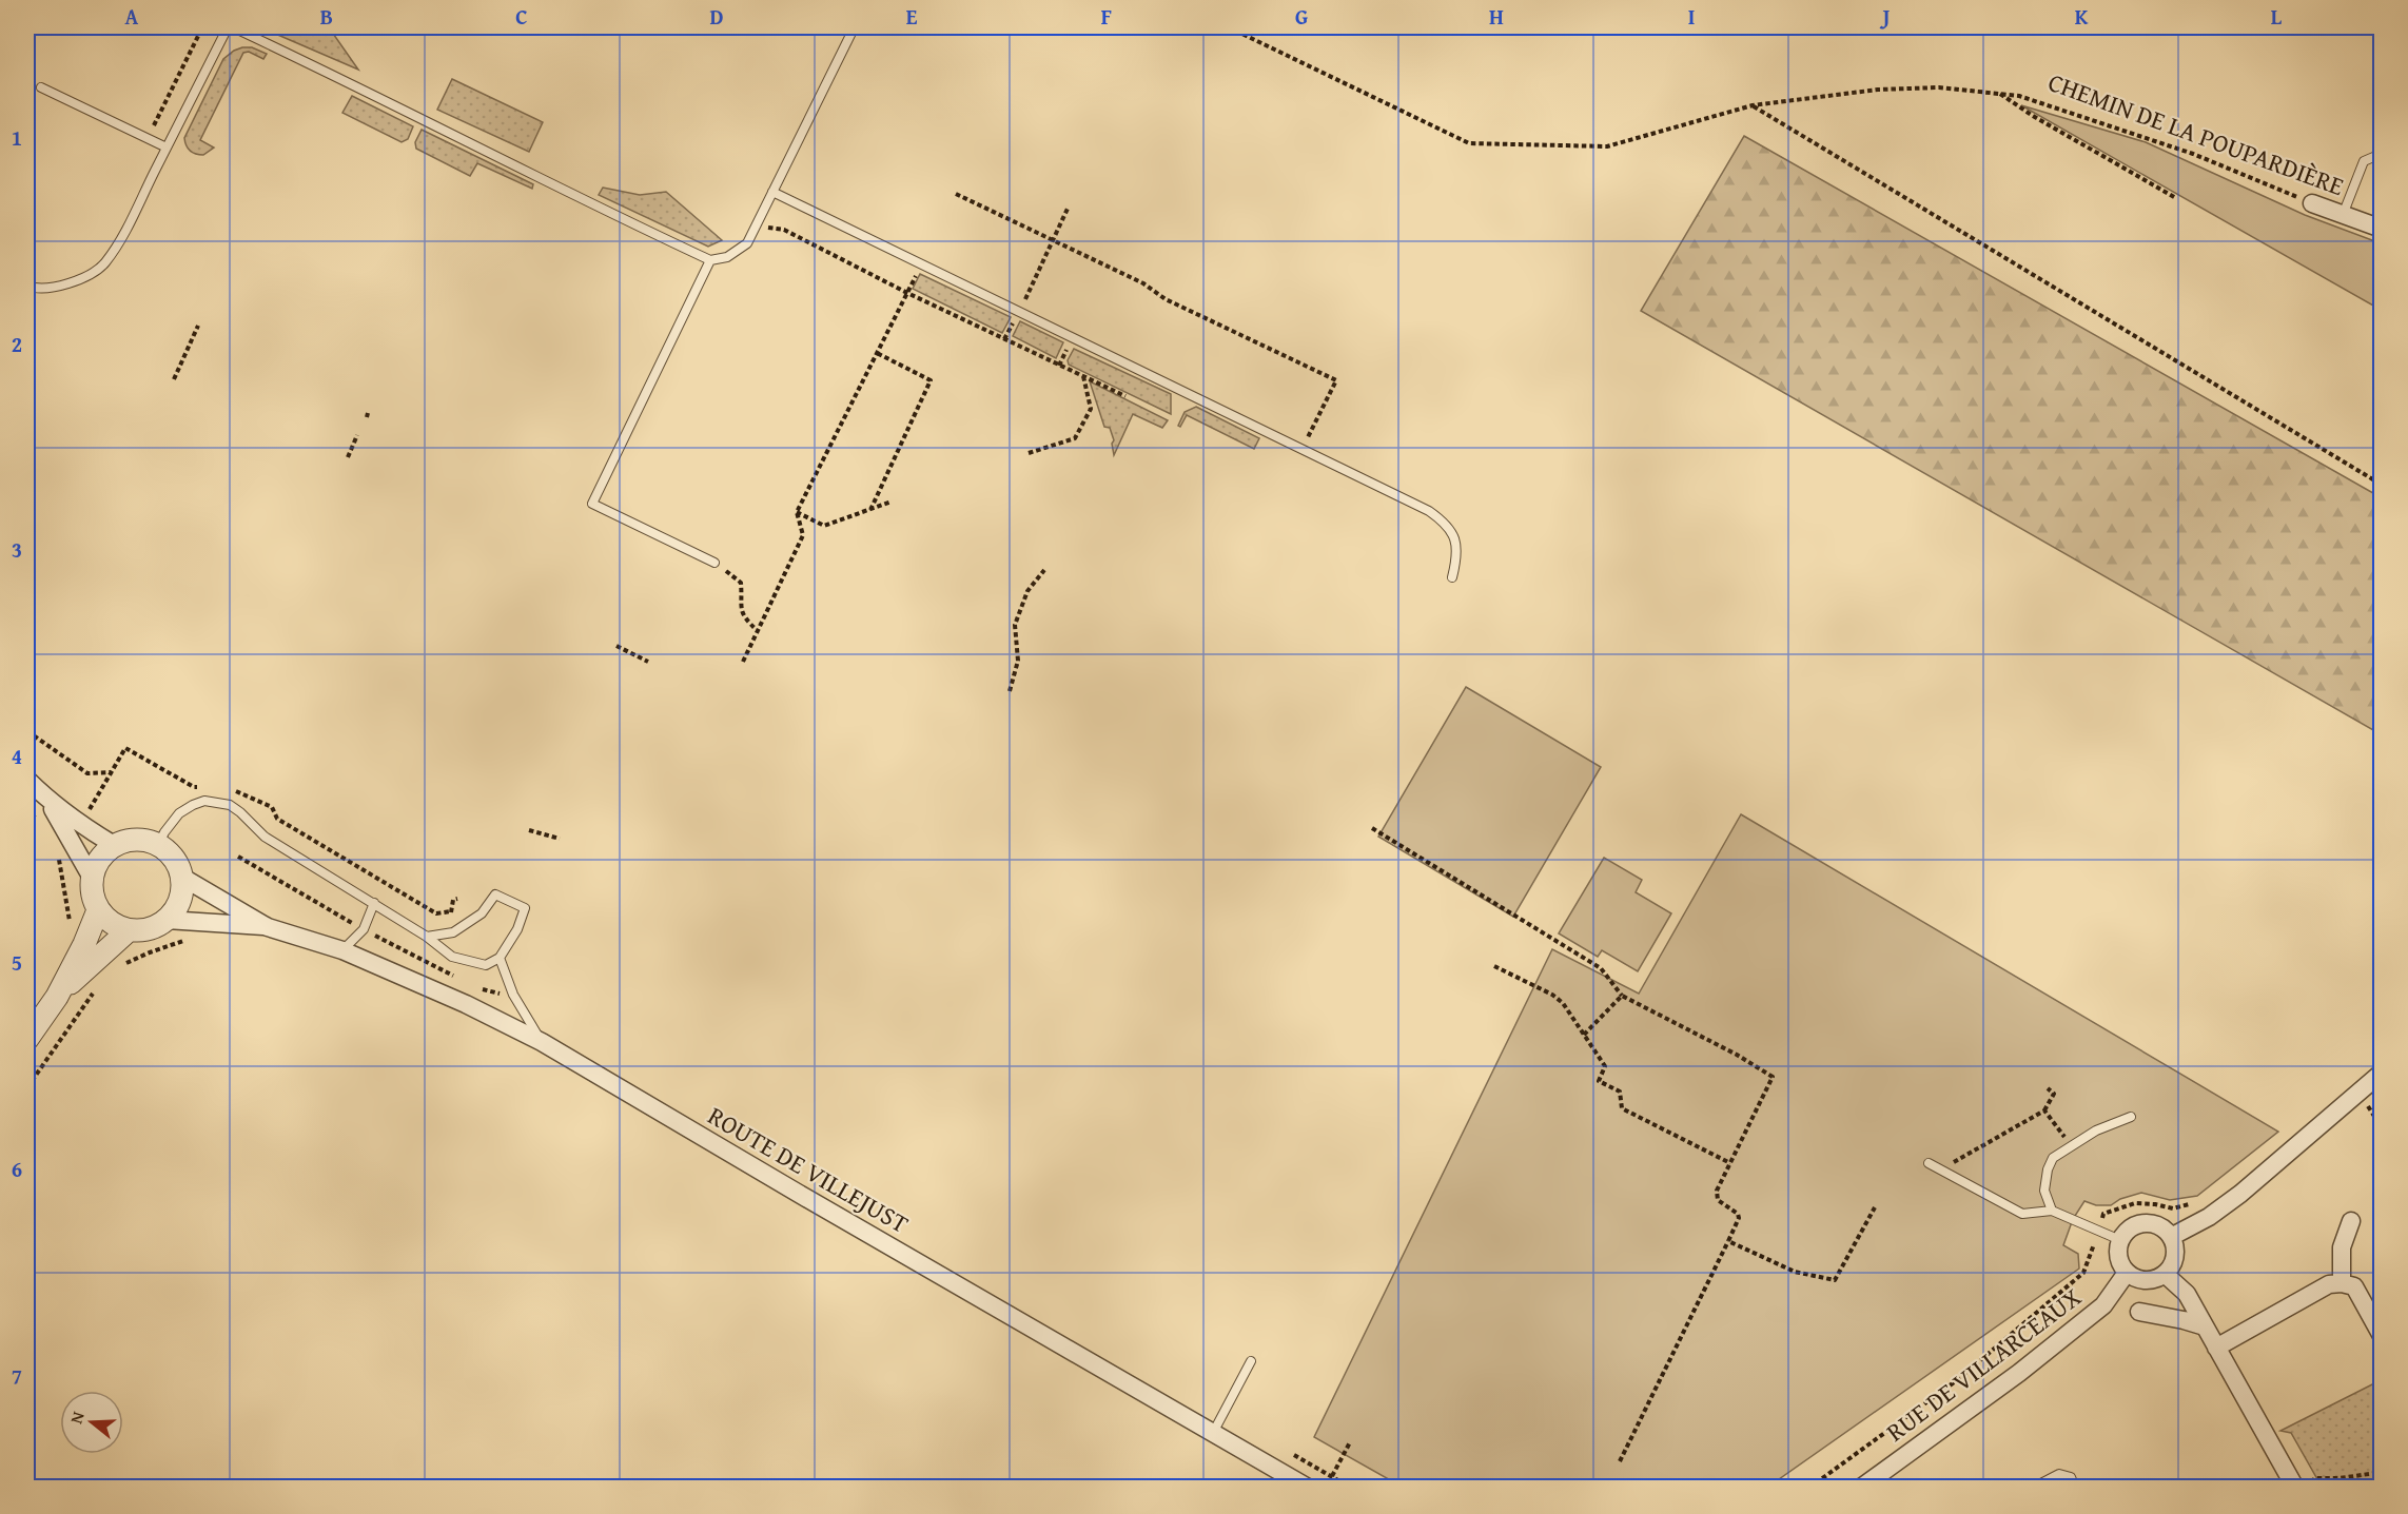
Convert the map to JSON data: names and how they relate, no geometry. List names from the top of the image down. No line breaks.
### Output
{"streets":{"street":["CHEMIN DE LA POUPARDIÈRE","ROUTE DE VILLEJUST","RUE DE VILLARCEAUX"]},"north":"left","grid":{"columns":["A","B","C","D","E","F","G","H","I","J","K","L"],"rows":["1","2","3","4","5","6","7"]}}
